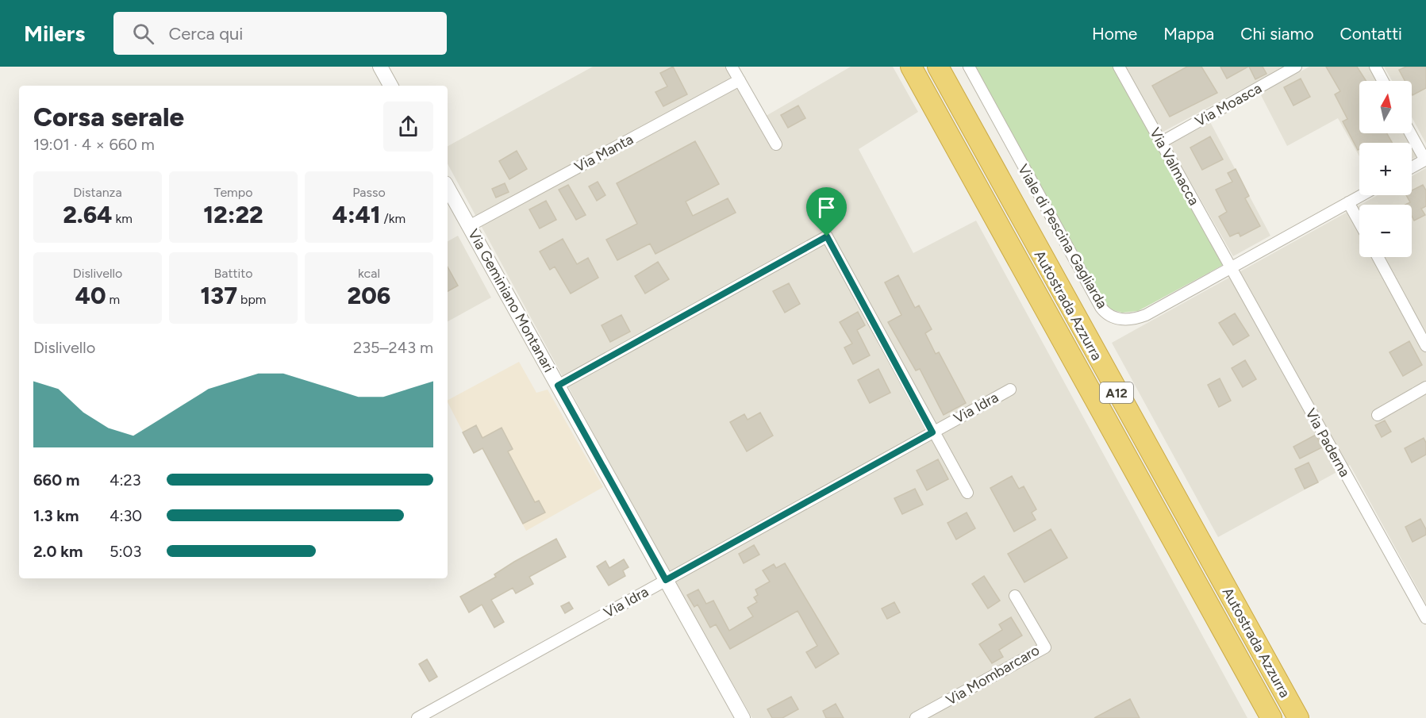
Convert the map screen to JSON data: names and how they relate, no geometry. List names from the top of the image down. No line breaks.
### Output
{"streets":{"highway":["Autostrada Azzurra","A12"],"street":["Via Moasca","Via Manta","Via Valmacca","Viale di Pescina Gagliarda","Via Geminiano Montanari","Via Idra","Via Paderna","Via Mombarcaro"]},"crossings":[["Via Moasca","Via Valmacca"],["Via Manta","Via Geminiano Montanari"],["Via Valmacca","Viale di Pescina Gagliarda"],["Via Valmacca","Via Paderna"],["Viale di Pescina Gagliarda","Via Paderna"],["Via Geminiano Montanari","Via Idra"]],"north":"top","page":{"header":"Milers","search":"Cerca qui","nav":["Home","Mappa","Chi siamo","Contatti"],"map_buttons":["+","−"],"heading":["Corsa serale","19:01 · 4 × 660 m"],"stats":[["Distanza","2.64 km"],["Tempo","12:22"],["Passo","4:41 /km"],["Dislivello","40 m"],["Battito","137 bpm"],["kcal","206"]],"chart":["Dislivello","235–243 m"],"list":[{"name":"660 m","note":"4:23"},{"name":"1.3 km","note":"4:30"},{"name":"2.0 km","note":"5:03"}]}}
